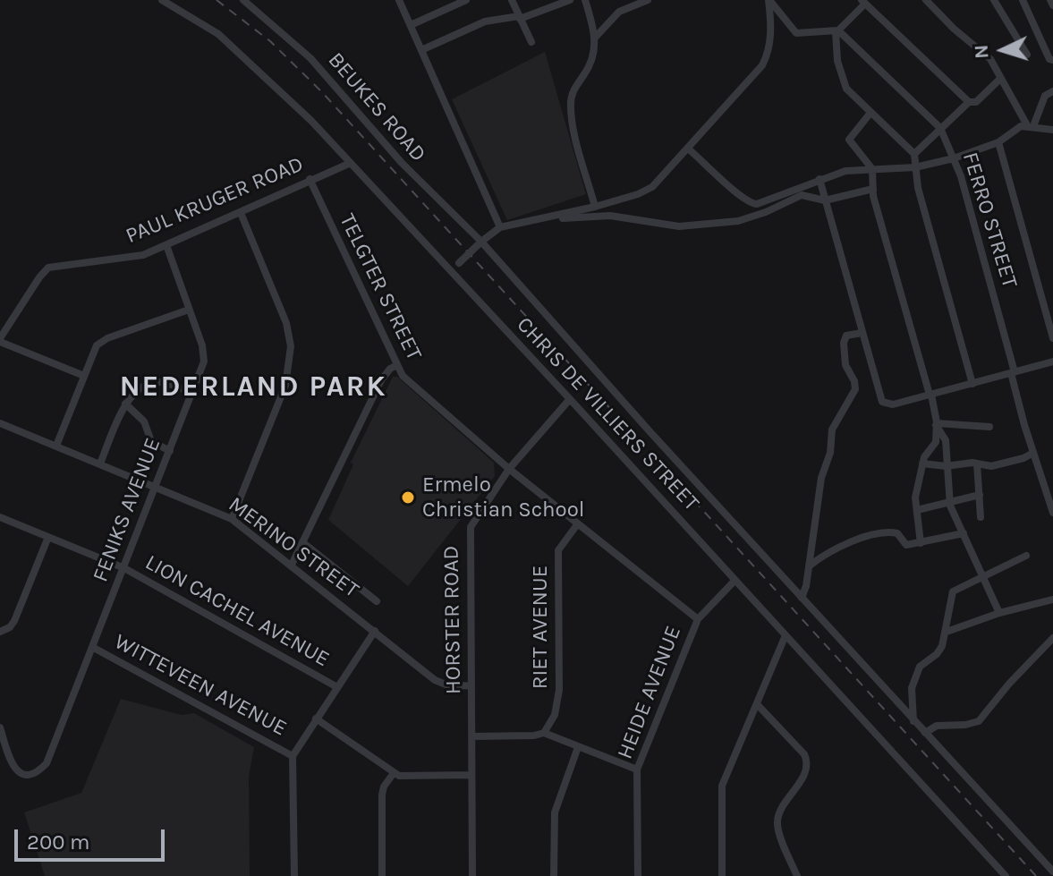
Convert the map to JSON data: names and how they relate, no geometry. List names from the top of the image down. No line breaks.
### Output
{"streets":{"street":["BEUKES ROAD","PAUL KRUGER ROAD","FERRO STREET","TELGTER STREET","CHRIS DE VILLIERS STREET","FENIKS AVENUE","MERINO STREET","LION CACHEL AVENUE","HORSTER ROAD","RIET AVENUE","WITTEVEEN AVENUE","HEIDE AVENUE"]},"crossings":[["PAUL KRUGER ROAD","TELGTER STREET"],["PAUL KRUGER ROAD","CHRIS DE VILLIERS STREET"],["PAUL KRUGER ROAD","FENIKS AVENUE"],["TELGTER STREET","HORSTER ROAD"],["TELGTER STREET","RIET AVENUE"],["TELGTER STREET","HEIDE AVENUE"],["CHRIS DE VILLIERS STREET","HORSTER ROAD"],["CHRIS DE VILLIERS STREET","HEIDE AVENUE"],["FENIKS AVENUE","MERINO STREET"],["FENIKS AVENUE","LION CACHEL AVENUE"],["FENIKS AVENUE","WITTEVEEN AVENUE"],["MERINO STREET","HORSTER ROAD"]],"districts":["NEDERLAND PARK"],"places":["Ermelo Christian School"],"scale_bar":"200 m","north":"left"}
